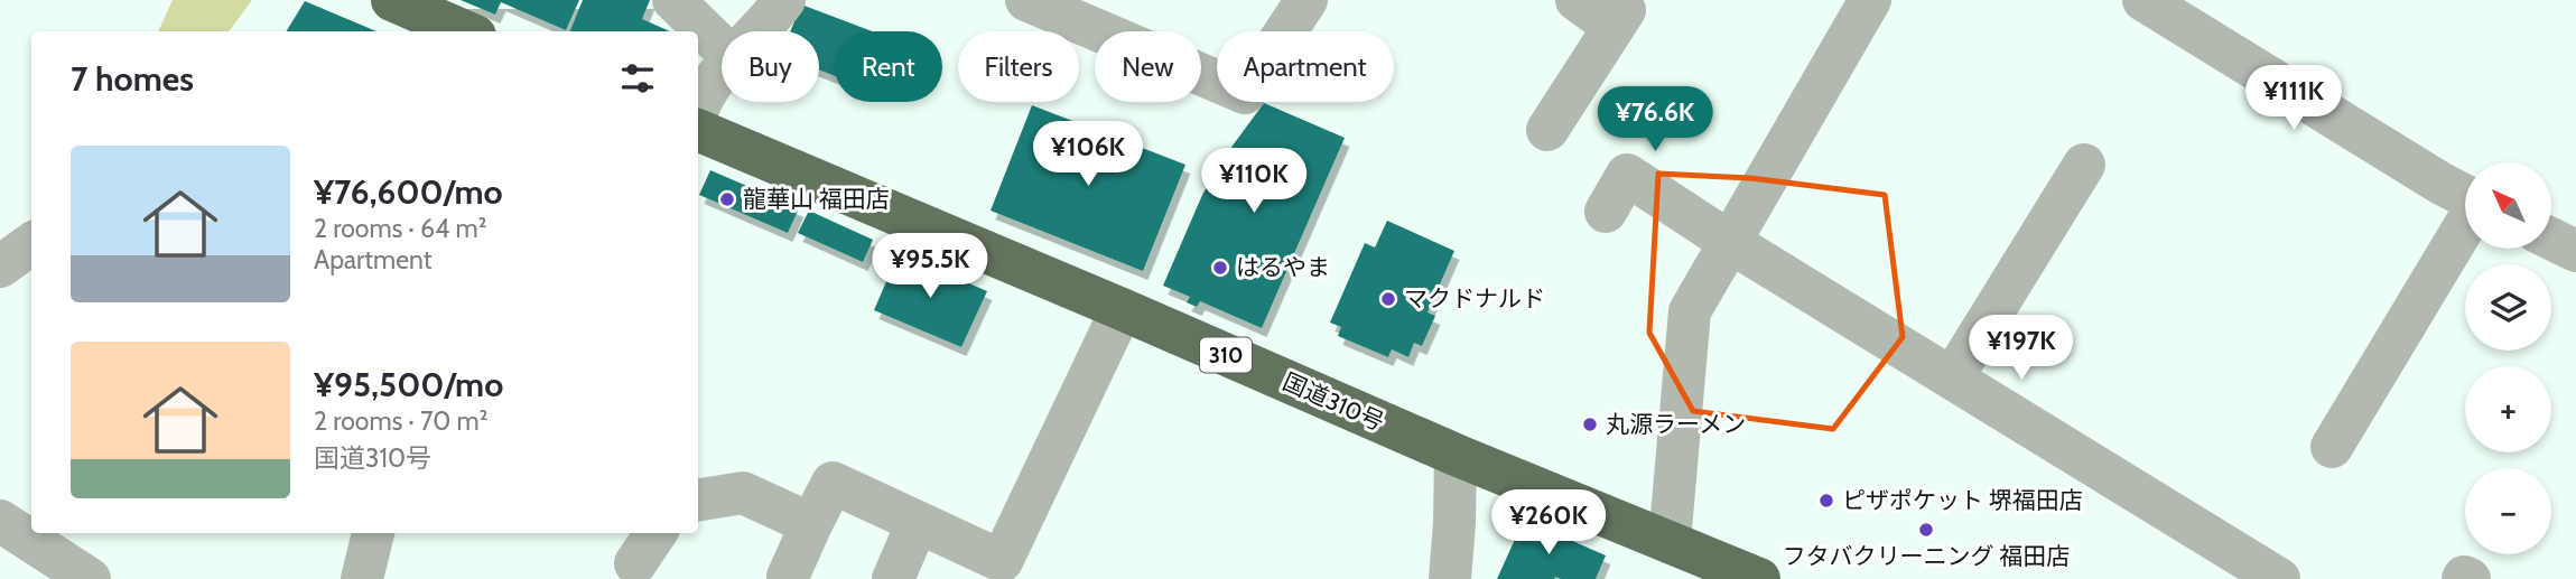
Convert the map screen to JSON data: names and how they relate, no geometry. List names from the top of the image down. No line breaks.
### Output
{"streets":{"highway":["310","国道310号"]},"places":["龍華山 福田店","はるやま","マクドナルド","丸源ラーメン","ピザポケット 堺福田店","フタバクリーニング 福田店"],"north":"top left","page":{"chip":["Buy","Rent","Filters","New","Apartment"],"heading":"7 homes","price":["¥111K","¥76.6K","¥106K","¥110K","¥95.5K","¥197K","¥260K"],"list":[{"name":"¥76,600/mo","note":"2 rooms · 64 m² · Apartment"},{"name":"¥95,500/mo","note":"2 rooms · 70 m² · 国道310号"}],"map_buttons":["+","−"]}}
